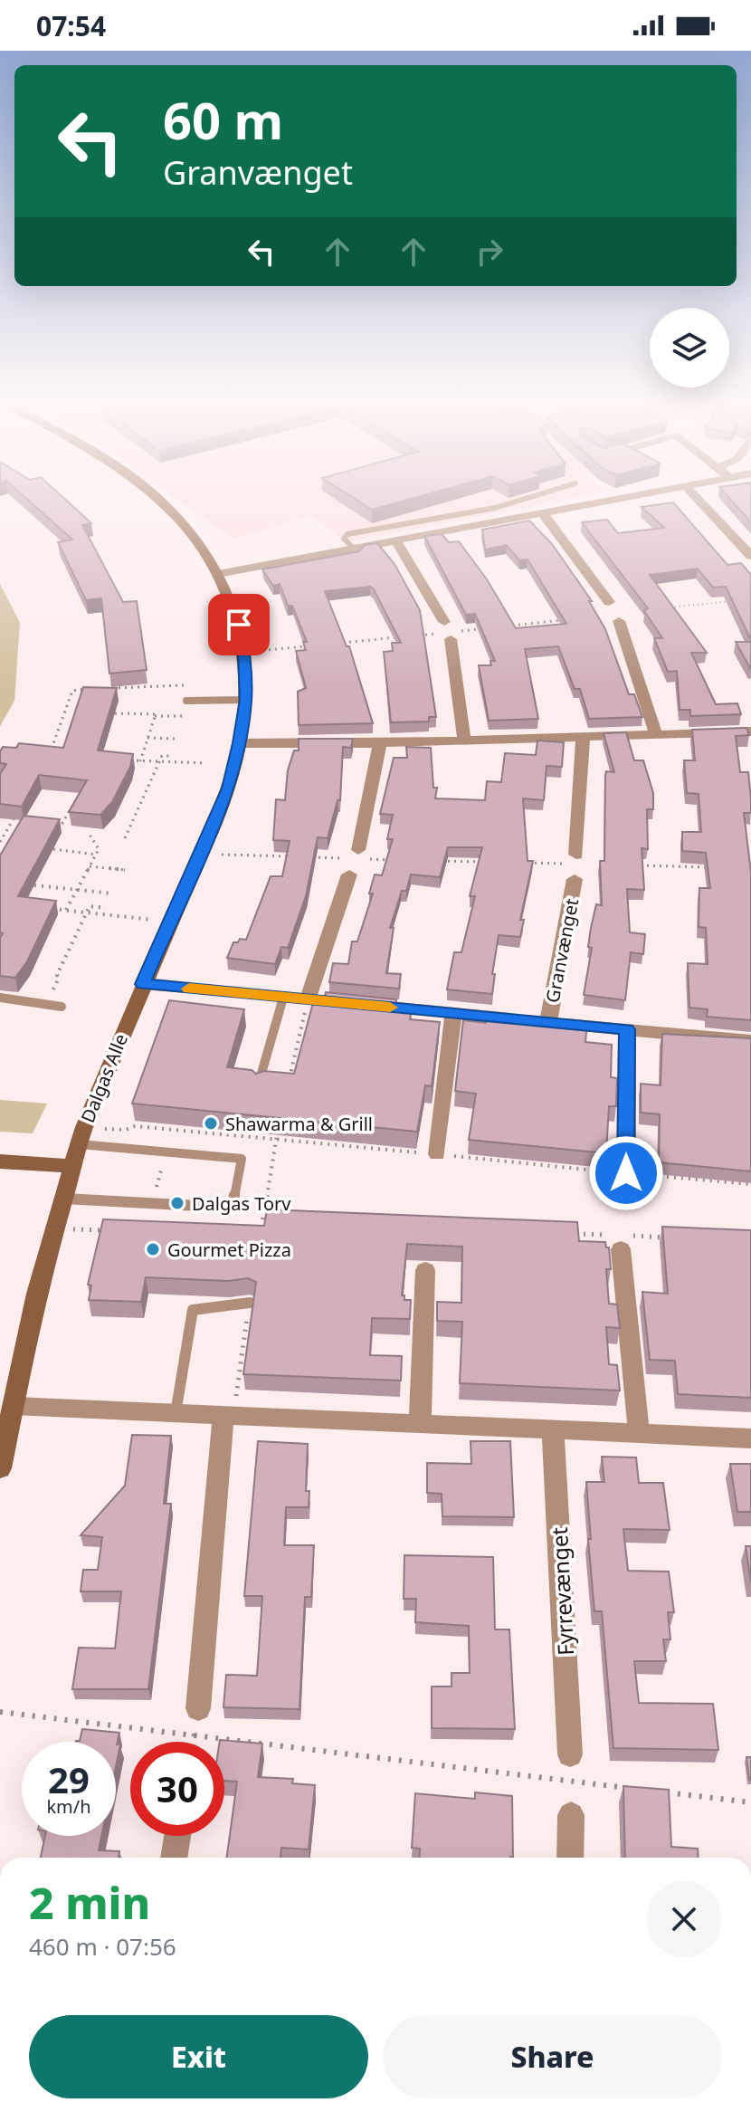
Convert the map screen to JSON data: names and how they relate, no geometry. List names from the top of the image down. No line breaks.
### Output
{"streets":{"street":["Granvænget","Dalgas Alle","Fyrrevænget"]},"crossings":[["Granvænget","Dalgas Alle"]],"places":["Shawarma & Grill","Dalgas Torv","Gourmet Pizza"],"page":{"status":"07:54","turn":["60 m","Granvænget"],"speed":"29 km/h","limit":"30","heading":["2 min","460 m · 07:56"],"buttons":["Exit","Share"]}}
